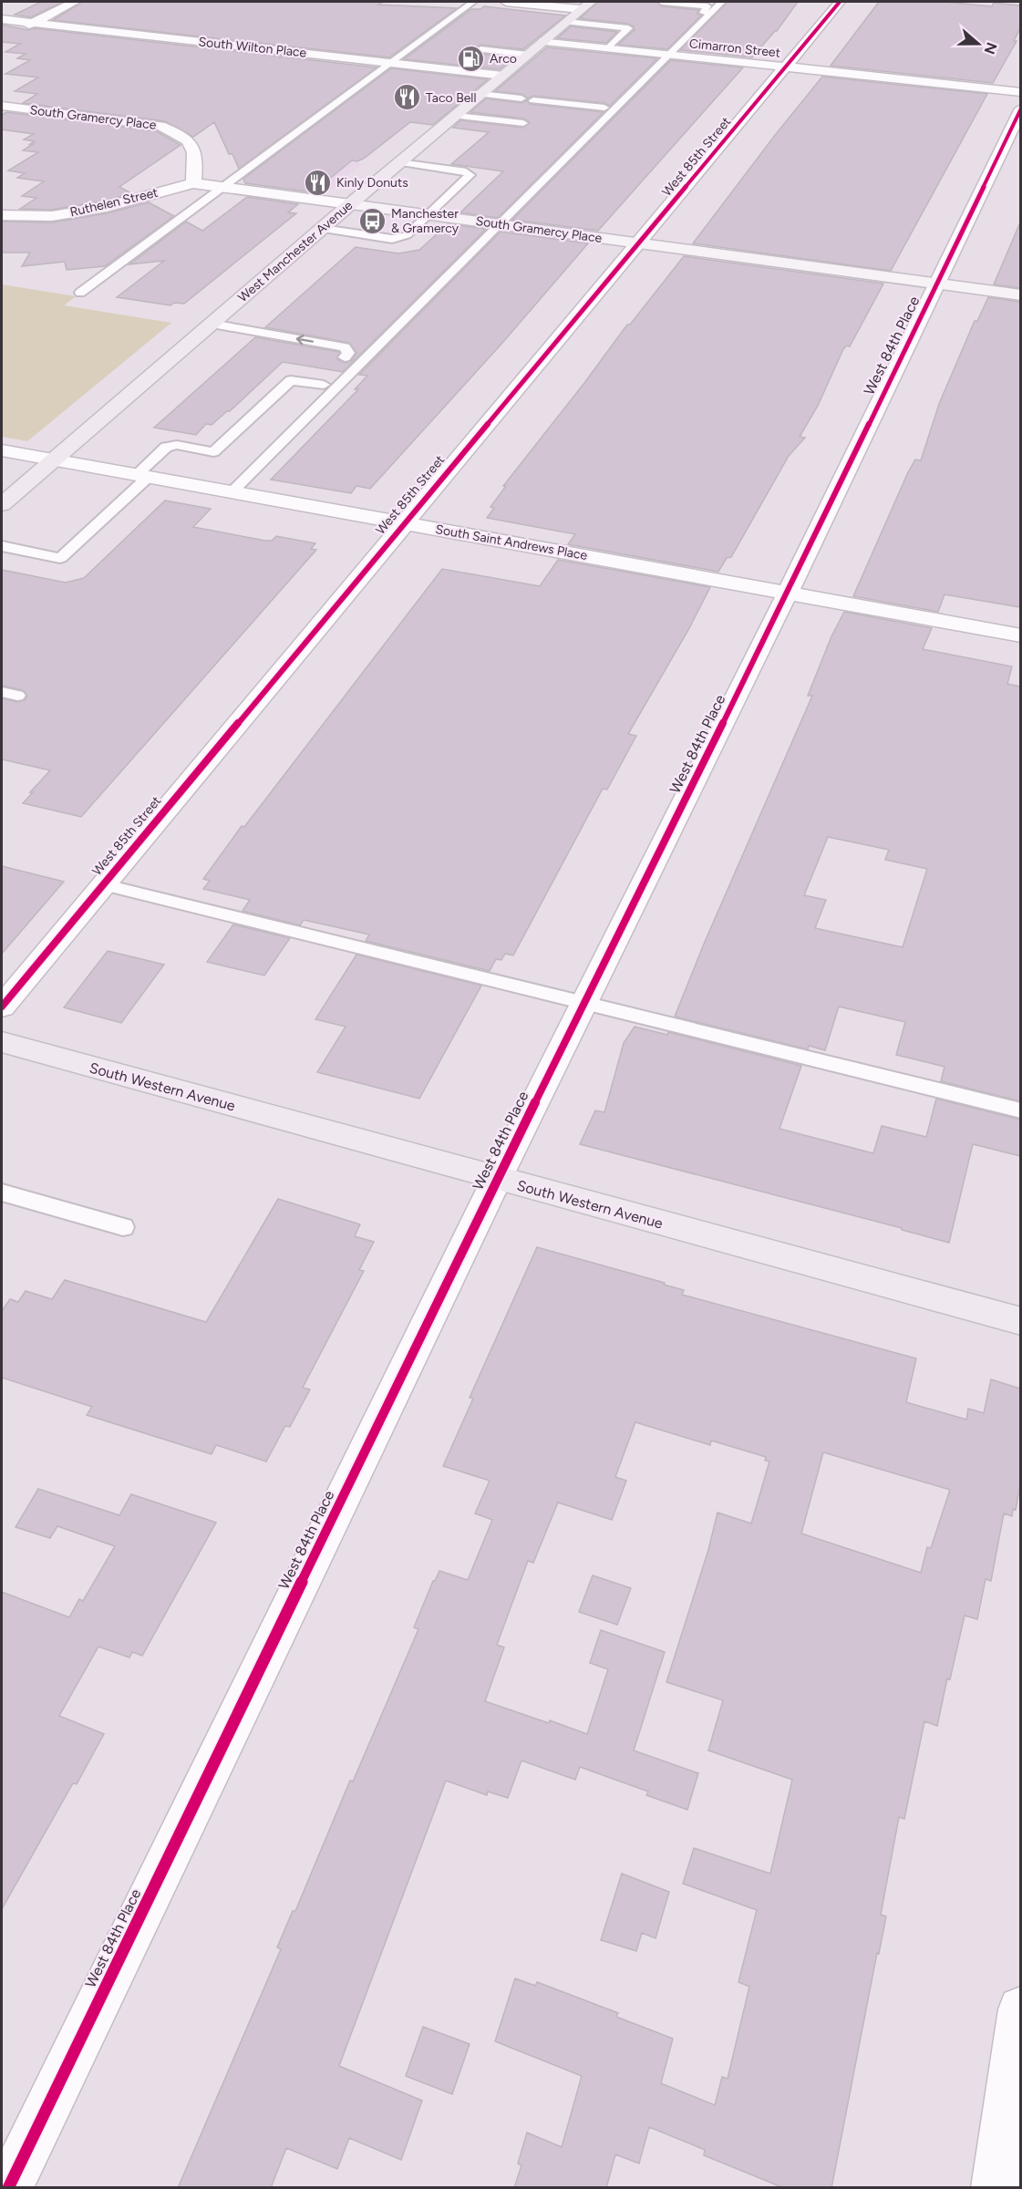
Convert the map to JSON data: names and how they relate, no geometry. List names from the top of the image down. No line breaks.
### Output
{"streets":{"main road":["West Manchester Avenue","South Western Avenue"],"street":["South Wilton Place","Cimarron Street","South Gramercy Place","West 85th Street","Ruthelen Street","West 84th Place","South Saint Andrews Place"]},"crossings":[["South Wilton Place","West Manchester Avenue"],["Cimarron Street","West 85th Street"],["Cimarron Street","West Manchester Avenue"],["South Gramercy Place","West 85th Street"],["South Gramercy Place","Ruthelen Street"],["South Gramercy Place","West Manchester Avenue"],["South Gramercy Place","West 84th Place"],["West 85th Street","South Saint Andrews Place"],["West Manchester Avenue","South Saint Andrews Place"],["West 84th Place","South Saint Andrews Place"],["West 84th Place","South Western Avenue"]],"places":{"fuel station":["Arco"],"restaurant":["Taco Bell","Kinly Donuts"],"bus stop":["Manchester & Gramercy"]},"north":"right"}
